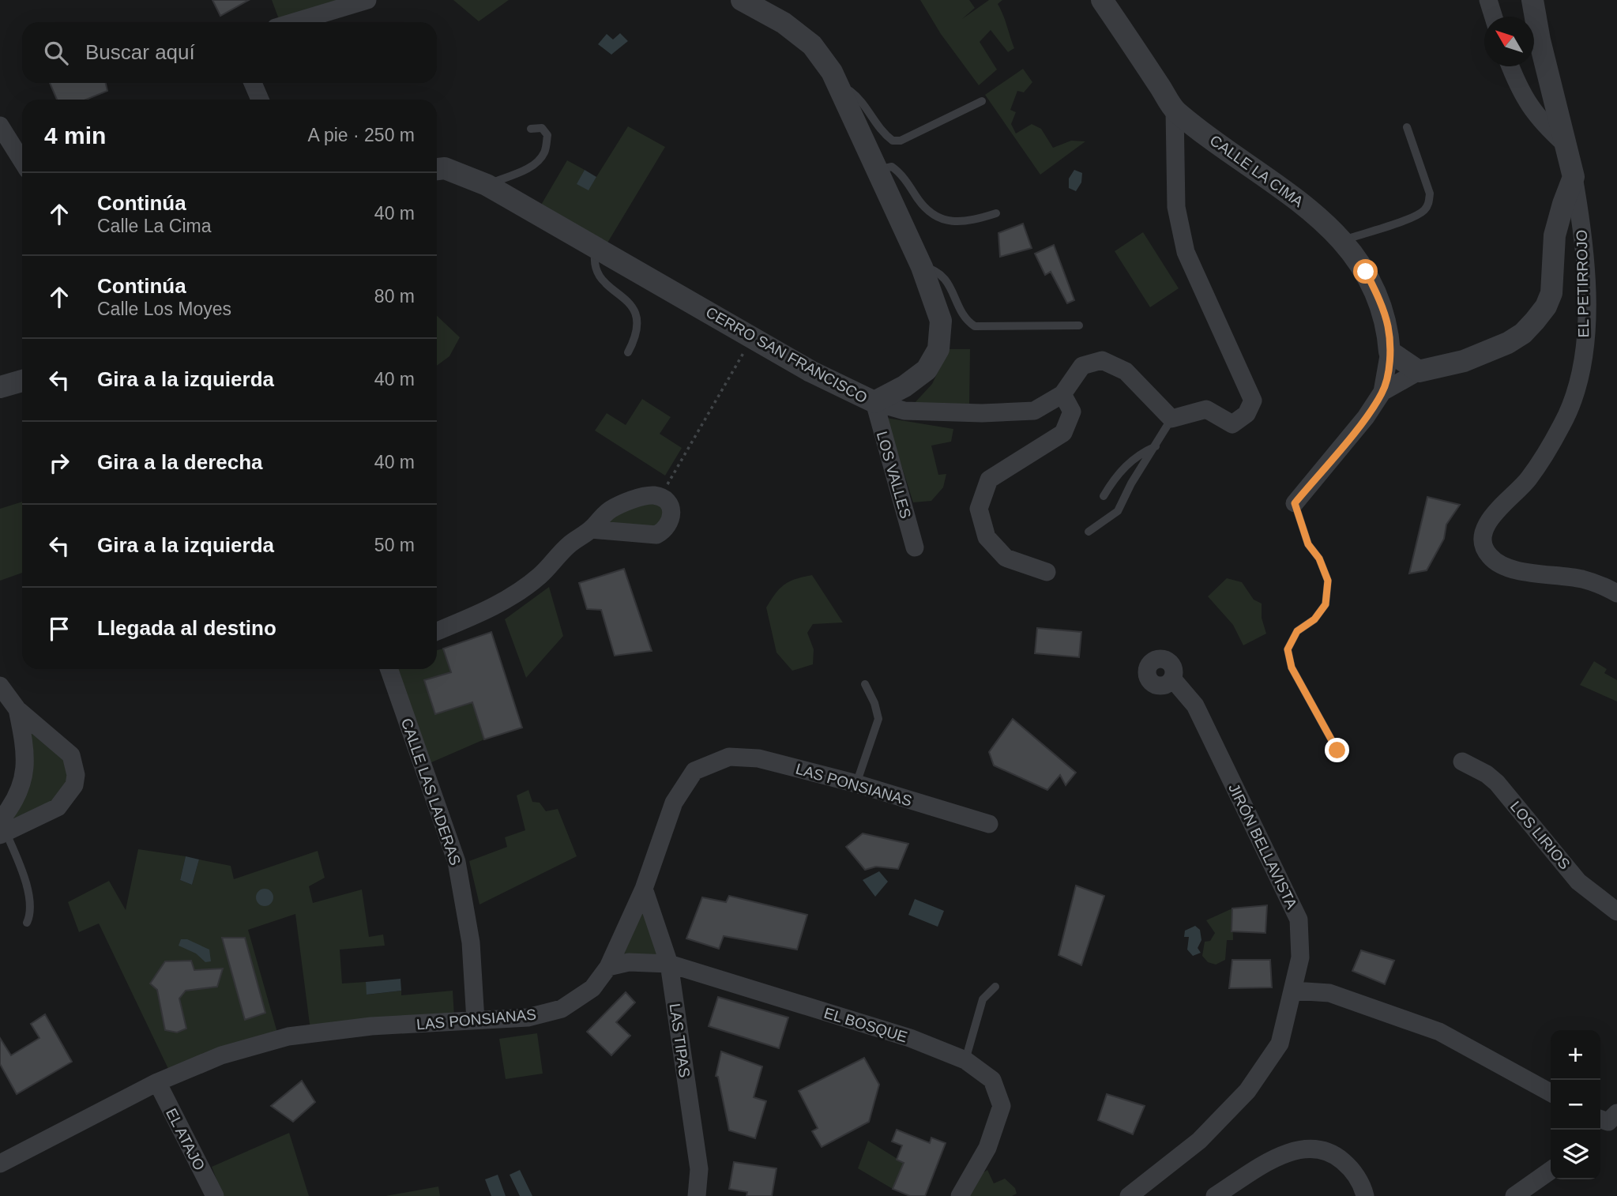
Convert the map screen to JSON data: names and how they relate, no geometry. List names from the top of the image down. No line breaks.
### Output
{"streets":{"street":["CALLE LA CIMA","EL PETIRROJO","CERRO SAN FRANCISCO","LOS VALLES","LAS PONSIANAS","CALLE LAS LADERAS","LOS LIRIOS","JIRÓN BELLAVISTA","EL BOSQUE","LAS TIPAS","EL ATAJO"]},"crossings":[["CERRO SAN FRANCISCO","LOS VALLES"],["LAS PONSIANAS","CALLE LAS LADERAS"],["LAS PONSIANAS","EL BOSQUE"],["LAS PONSIANAS","LAS TIPAS"],["LAS PONSIANAS","EL ATAJO"],["EL BOSQUE","LAS TIPAS"]],"north":"top left","page":{"search":"Buscar aquí","heading":["4 min","A pie · 250 m"],"list":[["Continúa","Calle La Cima","40 m"],["Continúa","Calle Los Moyes","80 m"],["Gira a la izquierda","40 m"],["Gira a la derecha","40 m"],["Gira a la izquierda","50 m"],"Llegada al destino"],"map_buttons":["+","−"]}}
